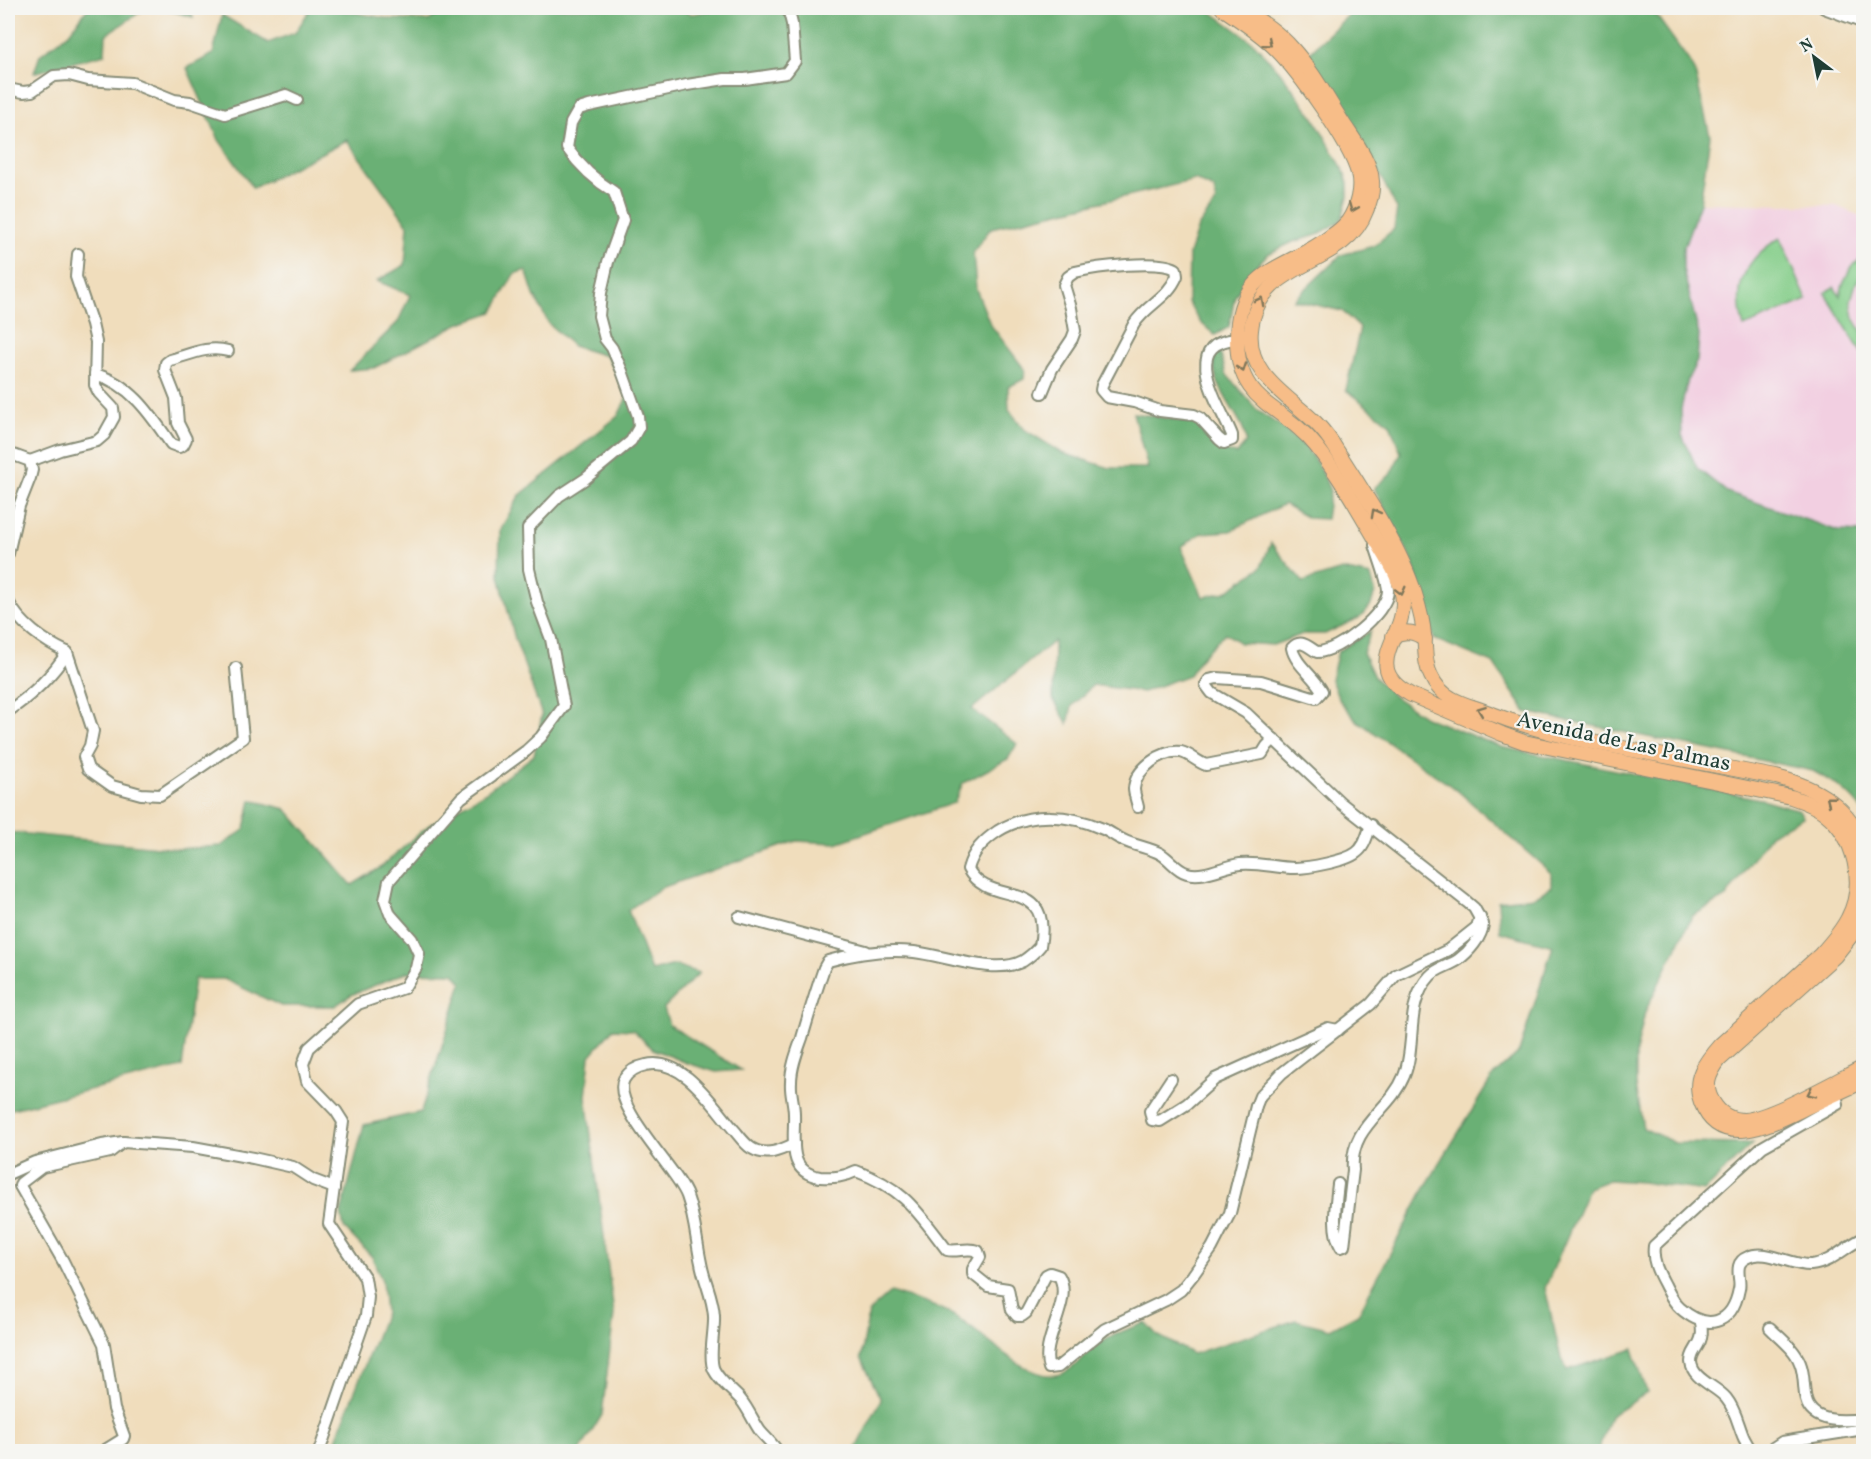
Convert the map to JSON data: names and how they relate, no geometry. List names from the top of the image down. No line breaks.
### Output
{"streets":{"main road":["Avenida de Las Palmas"]},"north":"top left"}
